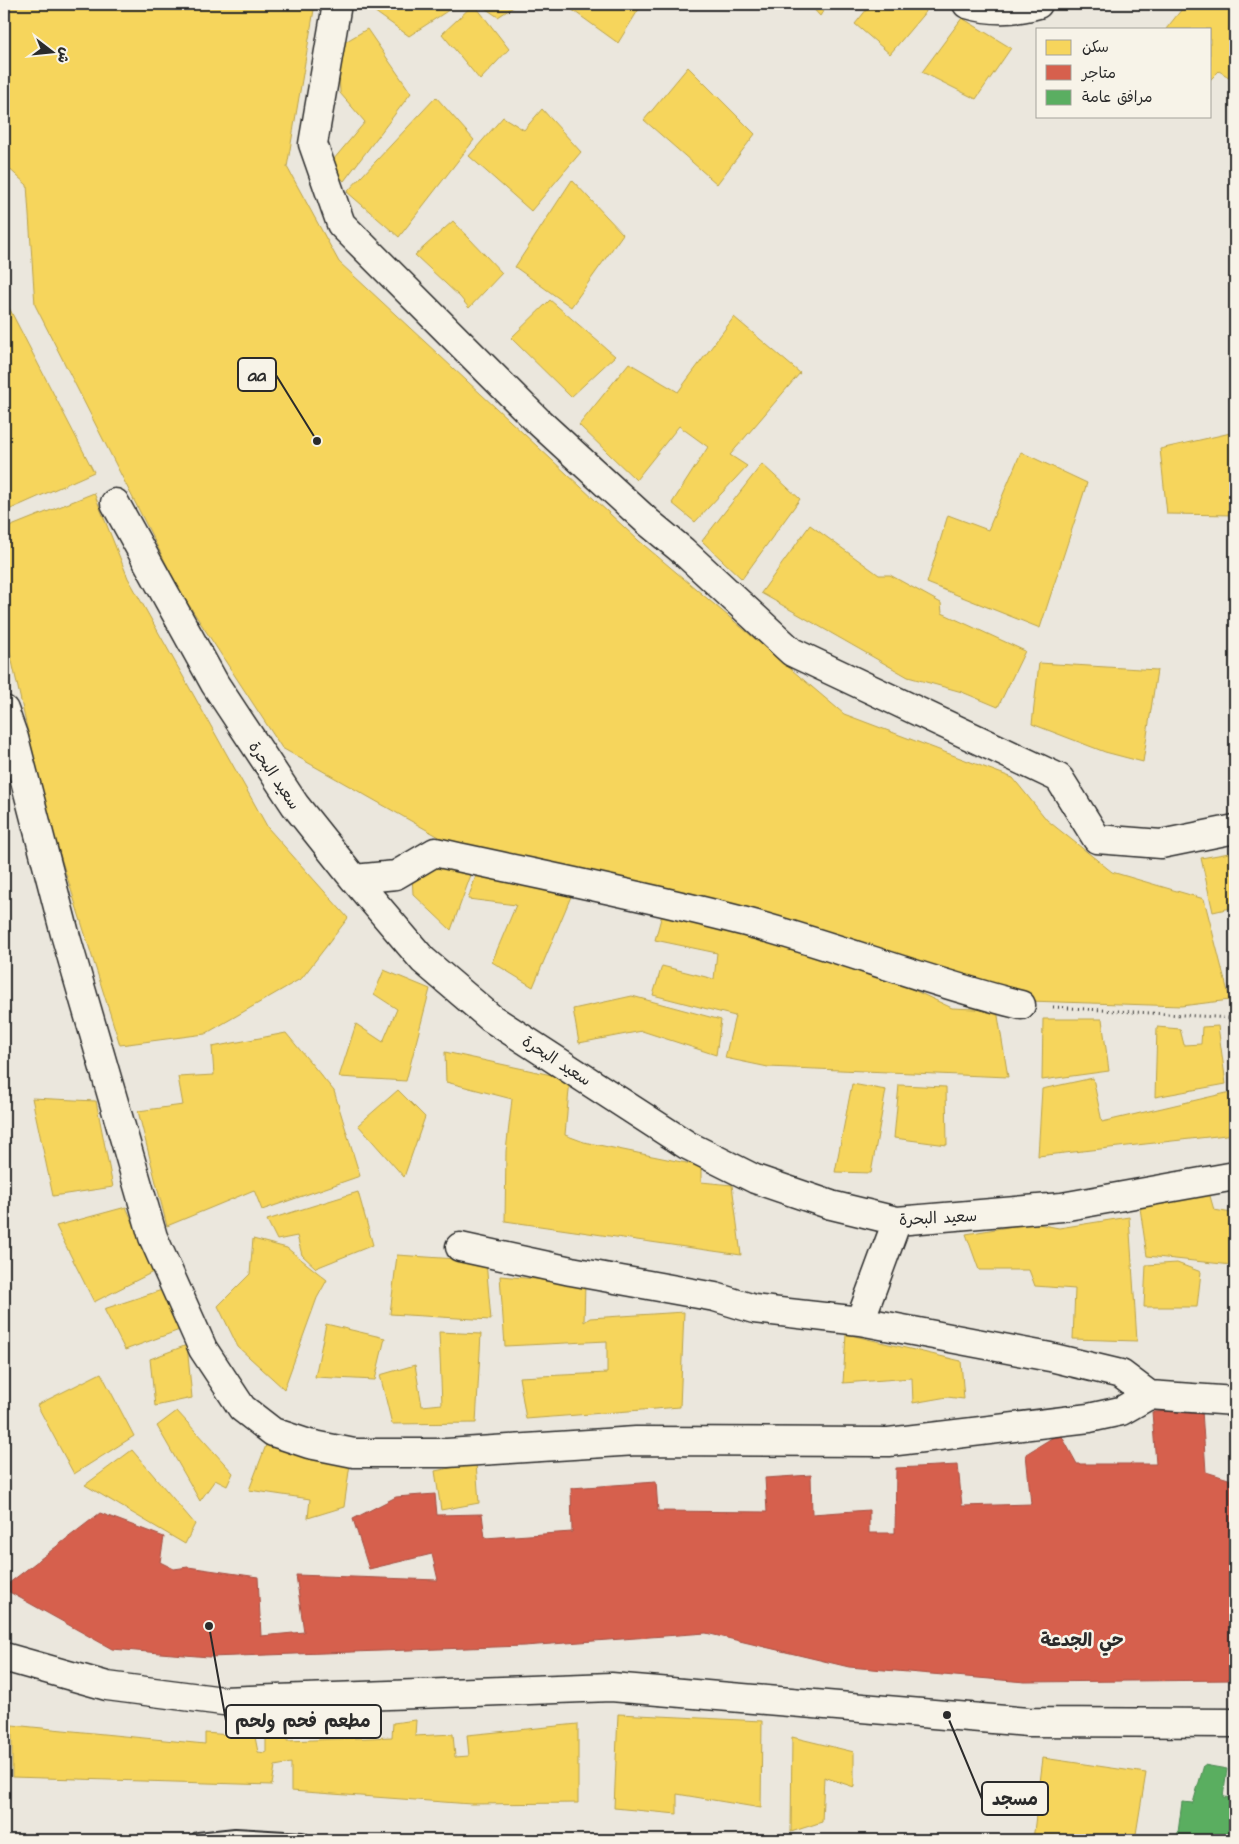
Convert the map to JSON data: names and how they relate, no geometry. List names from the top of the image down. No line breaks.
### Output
{"streets":{"street":["سعيد البحرة"]},"districts":["حي الجدعة"],"places":["aa","مطعم فحم ولحم","مسجد"],"legend":["سكن","متاجر","مرافق عامة"],"north":"right"}
